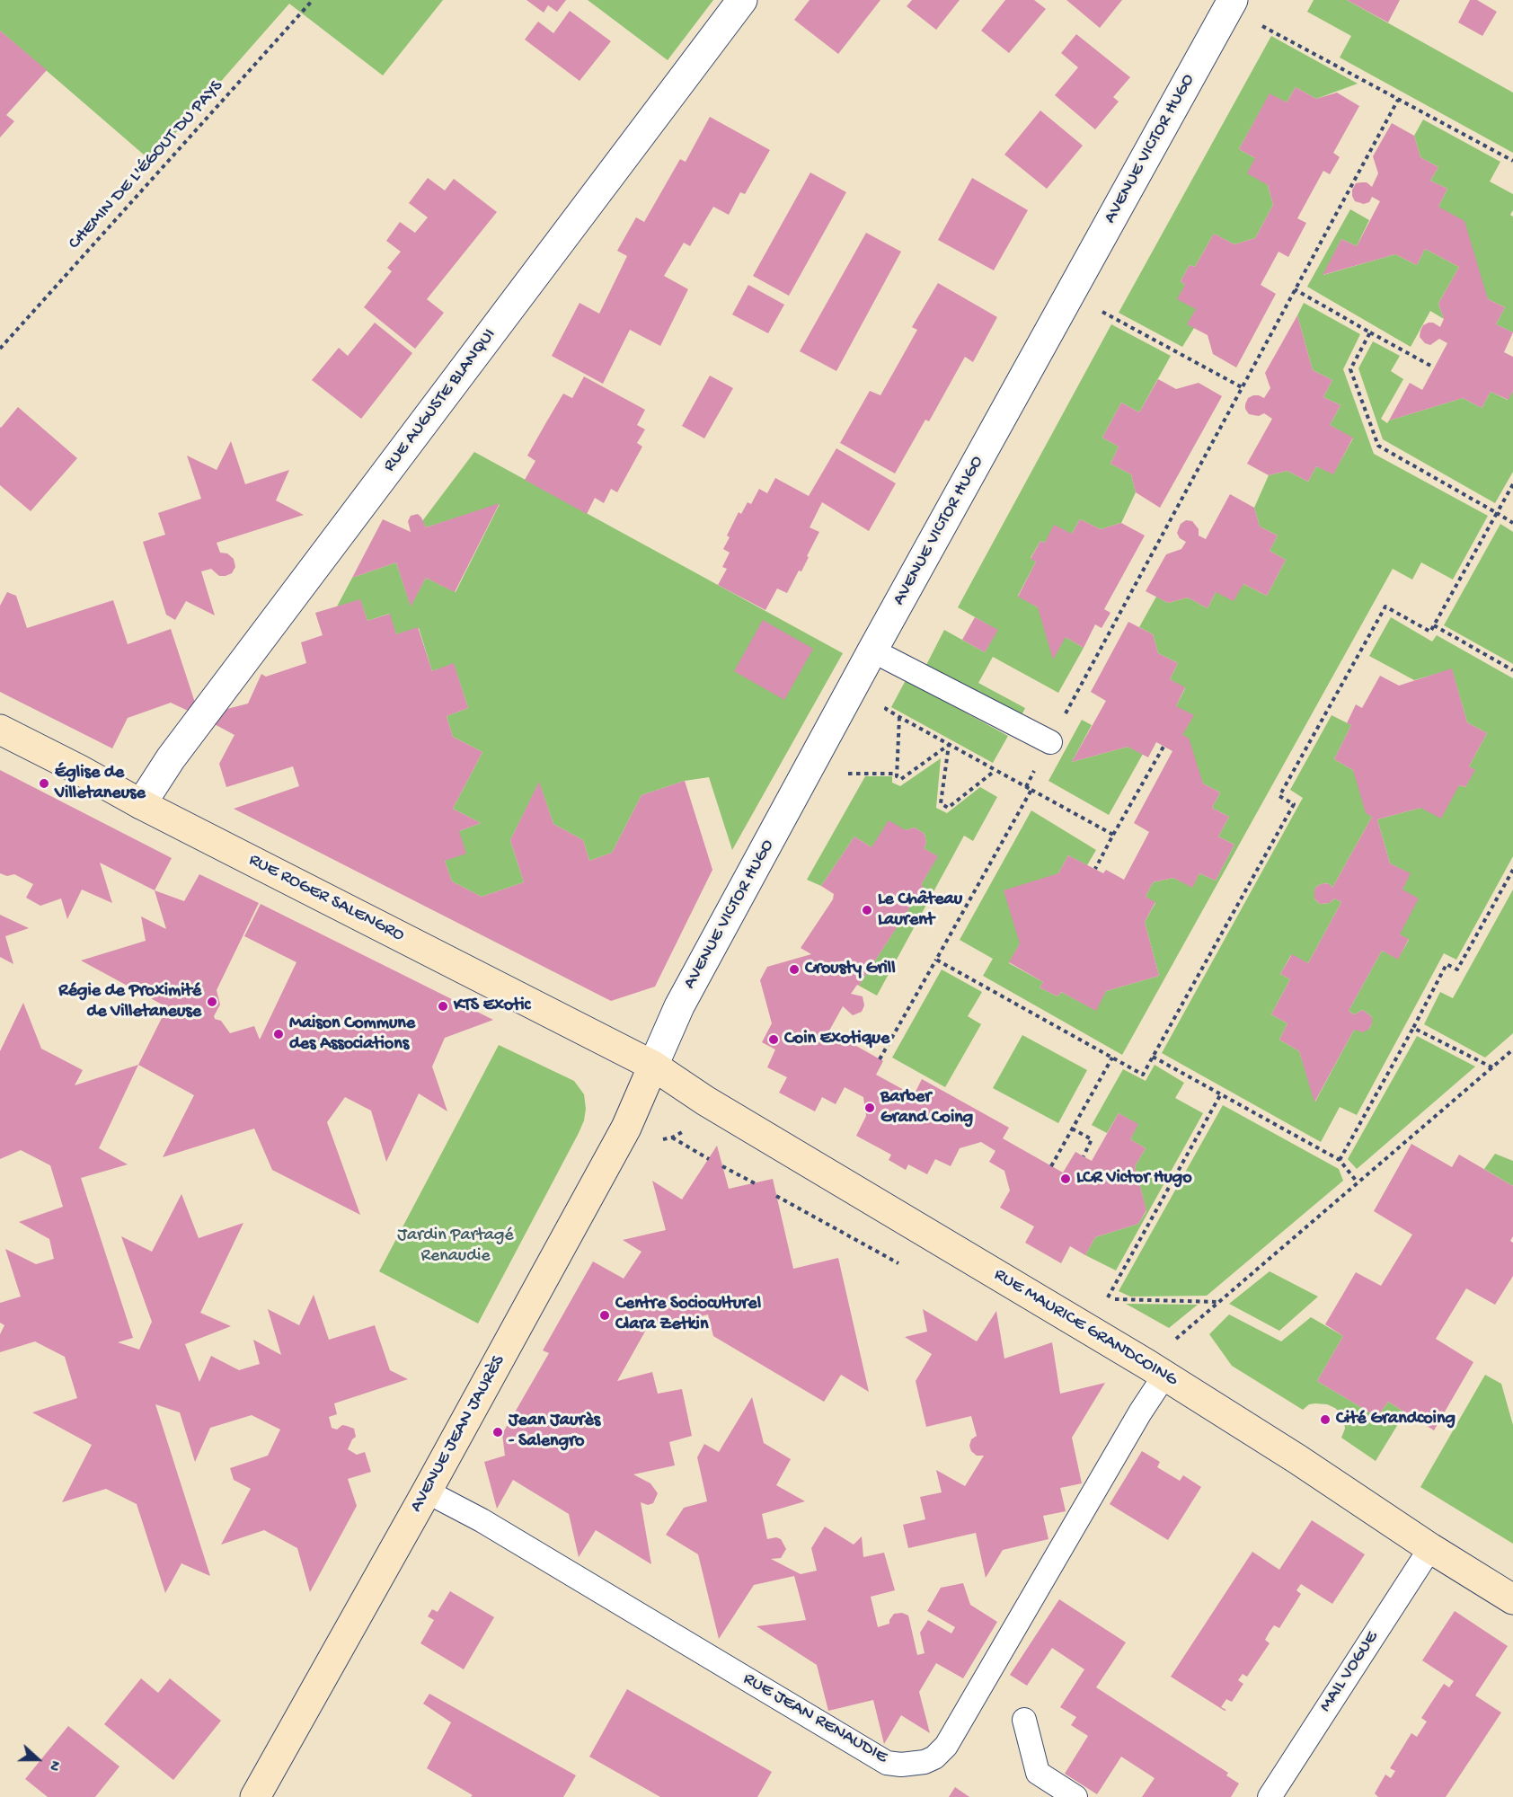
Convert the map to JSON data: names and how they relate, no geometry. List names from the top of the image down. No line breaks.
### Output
{"streets":{"street":["AVENUE VICTOR HUGO","RUE AUGUSTE BLANQUI","RUE ROGER SALENGRO","RUE MAURICE GRANDCOING","AVENUE JEAN JAURÈS"],"lane":["MAIL VOGUE","RUE JEAN RENAUDIE"],"path":["CHEMIN DE L'ÉGOUT DU PAYS"]},"crossings":[["AVENUE VICTOR HUGO","RUE ROGER SALENGRO"],["AVENUE VICTOR HUGO","RUE MAURICE GRANDCOING"],["AVENUE VICTOR HUGO","AVENUE JEAN JAURÈS"],["RUE AUGUSTE BLANQUI","RUE ROGER SALENGRO"],["RUE ROGER SALENGRO","RUE MAURICE GRANDCOING"],["RUE ROGER SALENGRO","AVENUE JEAN JAURÈS"],["RUE MAURICE GRANDCOING","AVENUE JEAN JAURÈS"],["RUE MAURICE GRANDCOING","MAIL VOGUE"],["RUE MAURICE GRANDCOING","RUE JEAN RENAUDIE"],["AVENUE JEAN JAURÈS","RUE JEAN RENAUDIE"]],"parks":["Jardin Partagé Renaudie"],"places":["Église de Villetaneuse","Le Château Laurent","Crousty Grill","Régie de Proximité de Villetaneuse","KTS Exotic","Maison Commune des Associations","Coin Exotique","Barber Grand Coing","LCR Victor Hugo","Centre Socioculturel Clara Zetkin","Cité Grandcoing","Jean Jaurès - Salengro"],"north":"right"}
